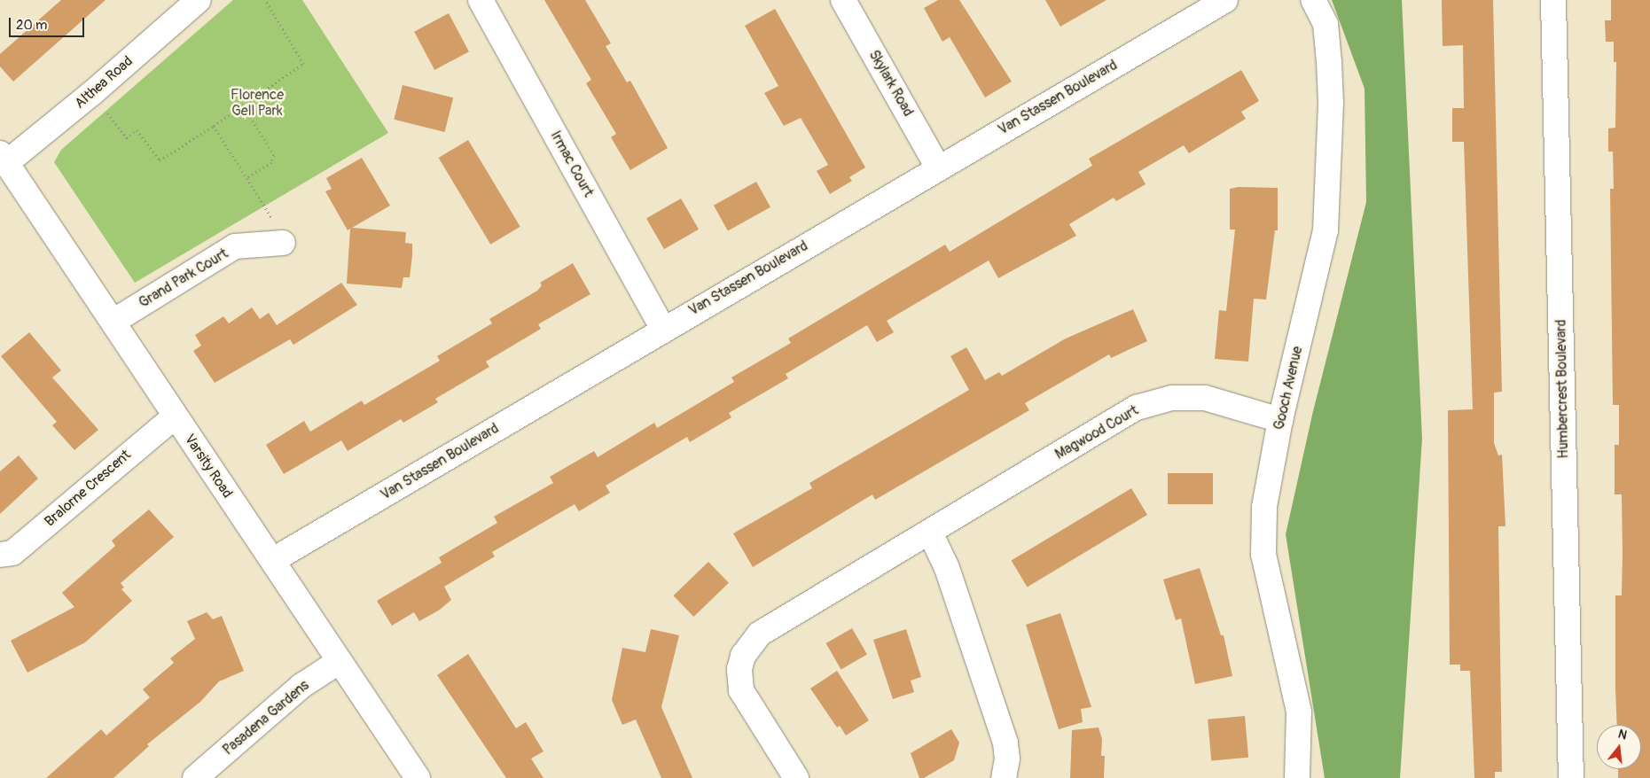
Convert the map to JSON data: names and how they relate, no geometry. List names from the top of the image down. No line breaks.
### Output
{"streets":{"street":["Althea Road","Skylark Road","Van Stassen Boulevard","Irmac Court","Grand Park Court","Gooch Avenue","Humbercrest Boulevard","Magwood Court","Varsity Road","Bralorne Crescent","Pasadena Gardens"]},"crossings":[["Althea Road","Varsity Road"],["Skylark Road","Van Stassen Boulevard"],["Van Stassen Boulevard","Irmac Court"],["Van Stassen Boulevard","Varsity Road"],["Grand Park Court","Varsity Road"],["Gooch Avenue","Magwood Court"],["Varsity Road","Bralorne Crescent"],["Varsity Road","Pasadena Gardens"]],"parks":["Florence Gell Park"],"scale_bar":"20 m","north":"top"}
